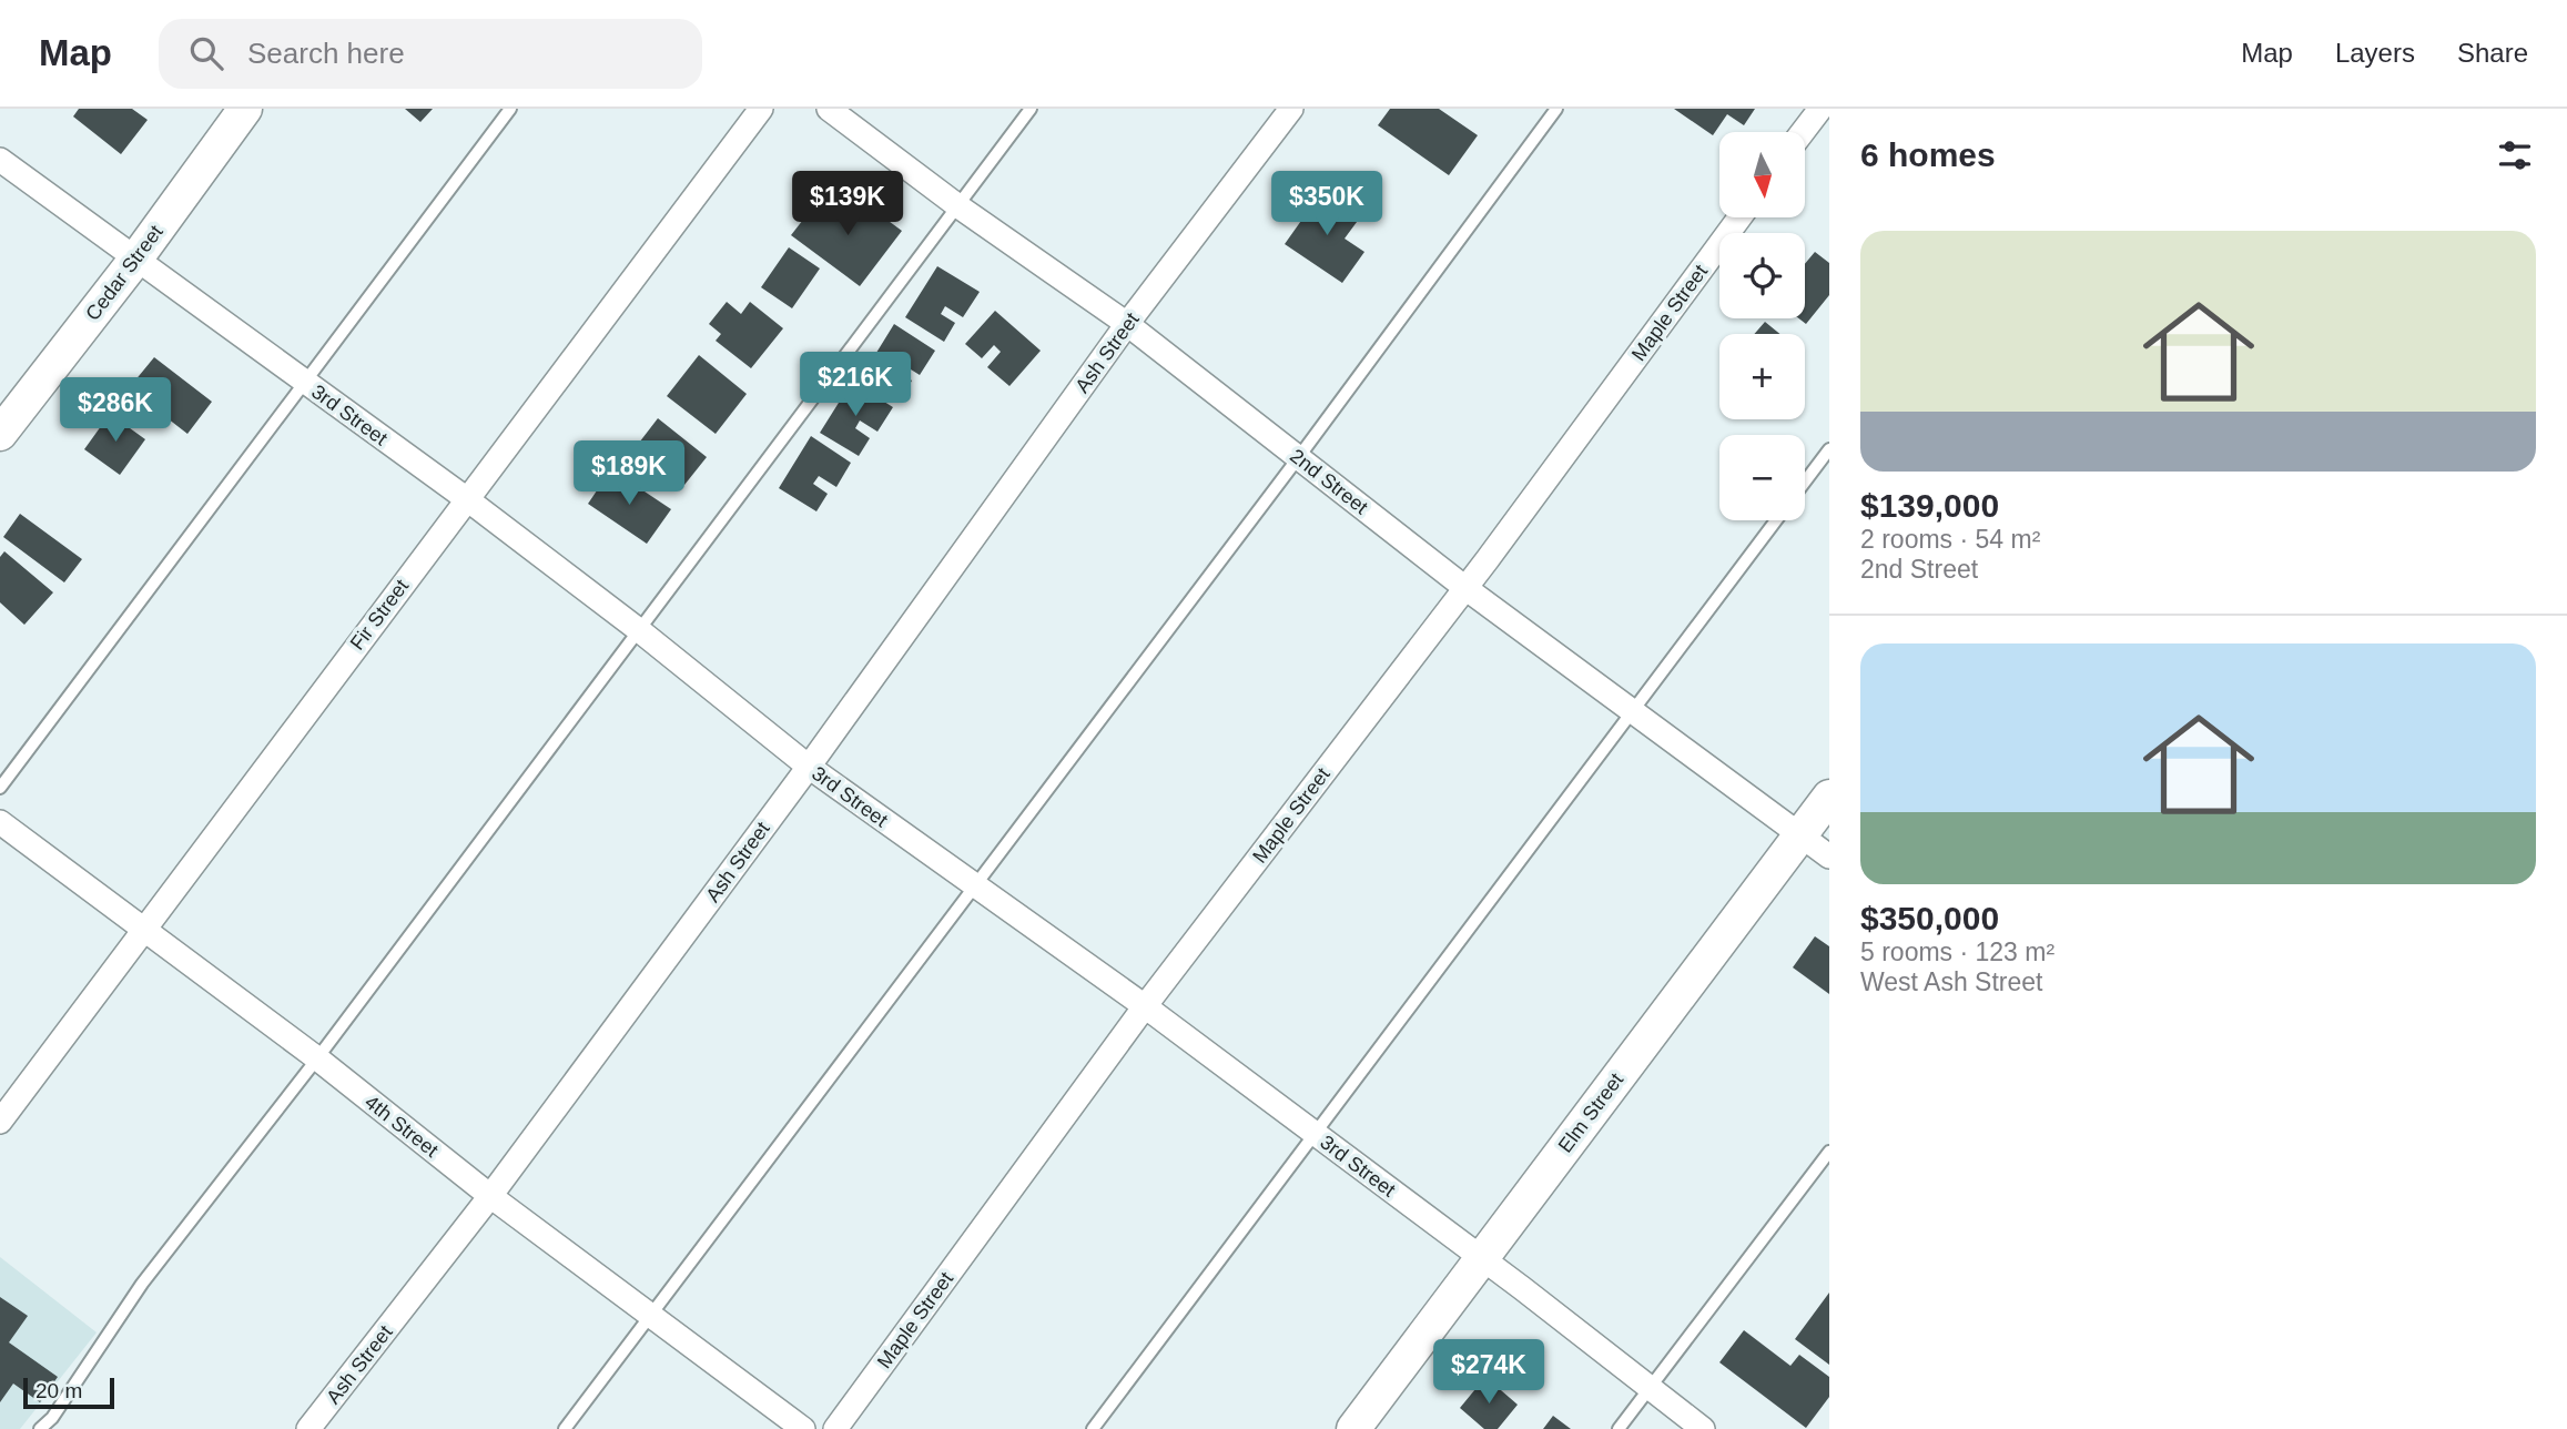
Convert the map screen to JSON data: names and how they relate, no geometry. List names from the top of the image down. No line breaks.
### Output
{"streets":{"street":["Cedar Street","Maple Street","Ash Street","3rd Street","2nd Street","Fir Street","Elm Street","4th Street"]},"crossings":[["Cedar Street","3rd Street"],["Maple Street","3rd Street"],["Maple Street","2nd Street"],["Ash Street","3rd Street"],["Ash Street","2nd Street"],["Ash Street","4th Street"],["3rd Street","Fir Street"],["3rd Street","Elm Street"],["2nd Street","Elm Street"],["Fir Street","4th Street"]],"scale_bar":"20 m","north":"bottom","page":{"header":"Map","search":"Search here","nav":["Map","Layers","Share"],"heading":"6 homes","map_buttons":["+","−"],"price":["$139K","$350K","$216K","$286K","$189K","$274K"],"list":[{"name":"$139,000","note":"2 rooms · 54 m² · 2nd Street"},{"name":"$350,000","note":"5 rooms · 123 m² · West Ash Street"}],"scale":"20 m"}}
